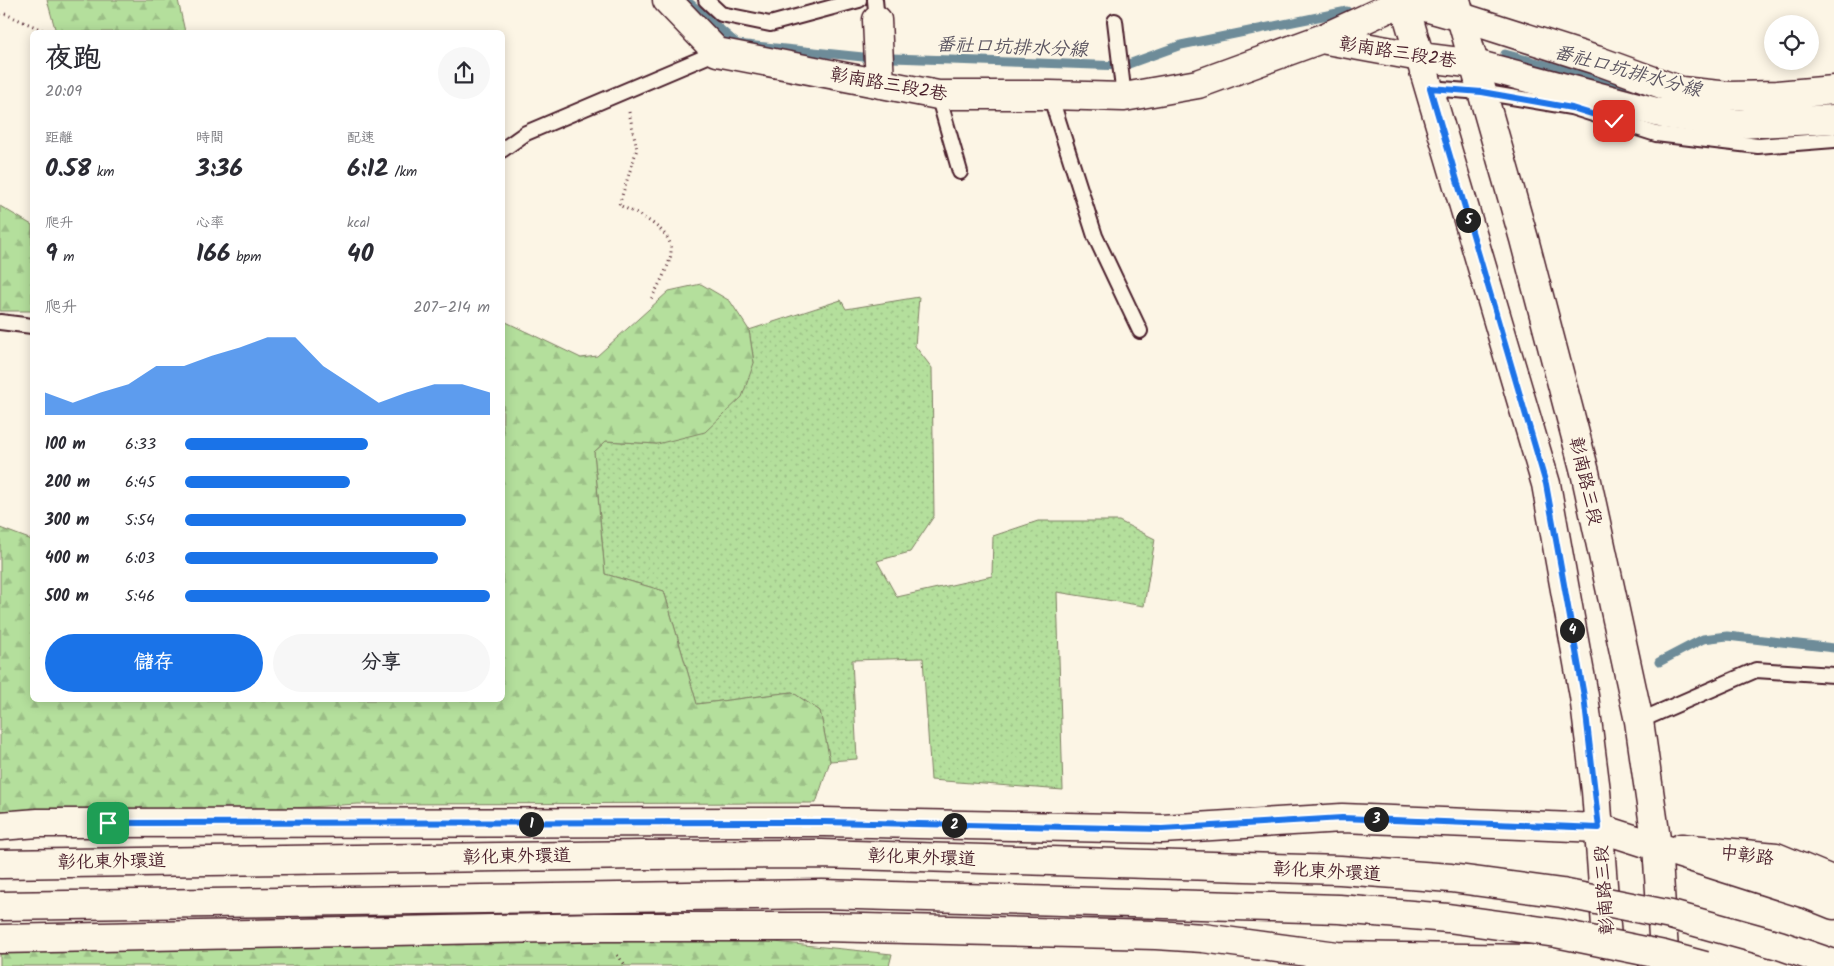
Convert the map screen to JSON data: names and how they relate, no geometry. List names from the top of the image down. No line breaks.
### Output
{"streets":{"main road":["彰南路三段2巷","彰南路三段","中彰路","彰化東外環道"]},"crossings":[["彰南路三段2巷","彰南路三段"],["彰南路三段","中彰路"]],"water":["番社口坑排水分線"],"page":{"heading":["夜跑","20:09"],"stats":[["距離","0.58 km"],["時間","3:36"],["配速","6:12 /km"],["爬升","9 m"],["心率","166 bpm"],["kcal","40"]],"pins":["5","4","3","1","2"],"chart":["爬升","207–214 m"],"list":[{"name":"100 m","note":"6:33"},{"name":"200 m","note":"6:45"},{"name":"300 m","note":"5:54"},{"name":"400 m","note":"6:03"},{"name":"500 m","note":"5:46"}],"buttons":["儲存","分享"]}}
